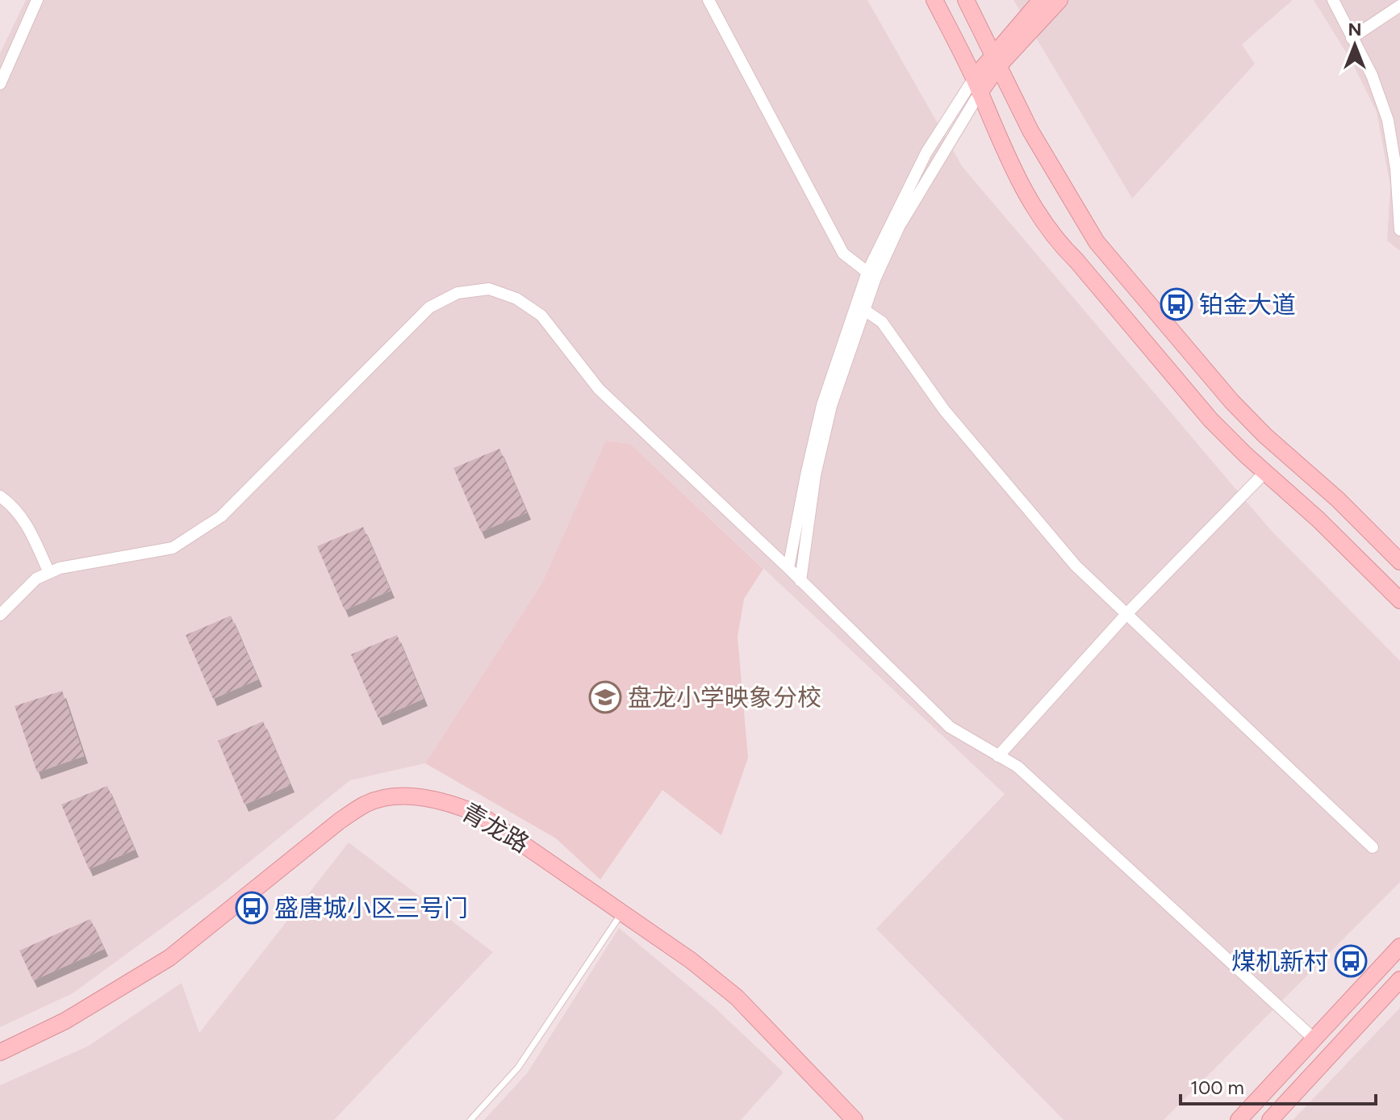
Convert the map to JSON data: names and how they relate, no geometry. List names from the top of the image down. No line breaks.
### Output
{"streets":{"main road":["青龙路"]},"places":{"bus stop":["铂金大道","盛唐城小区三号门","煤机新村"],"school or university":["盘龙小学映象分校"]},"scale_bar":"100 m","north":"top"}
